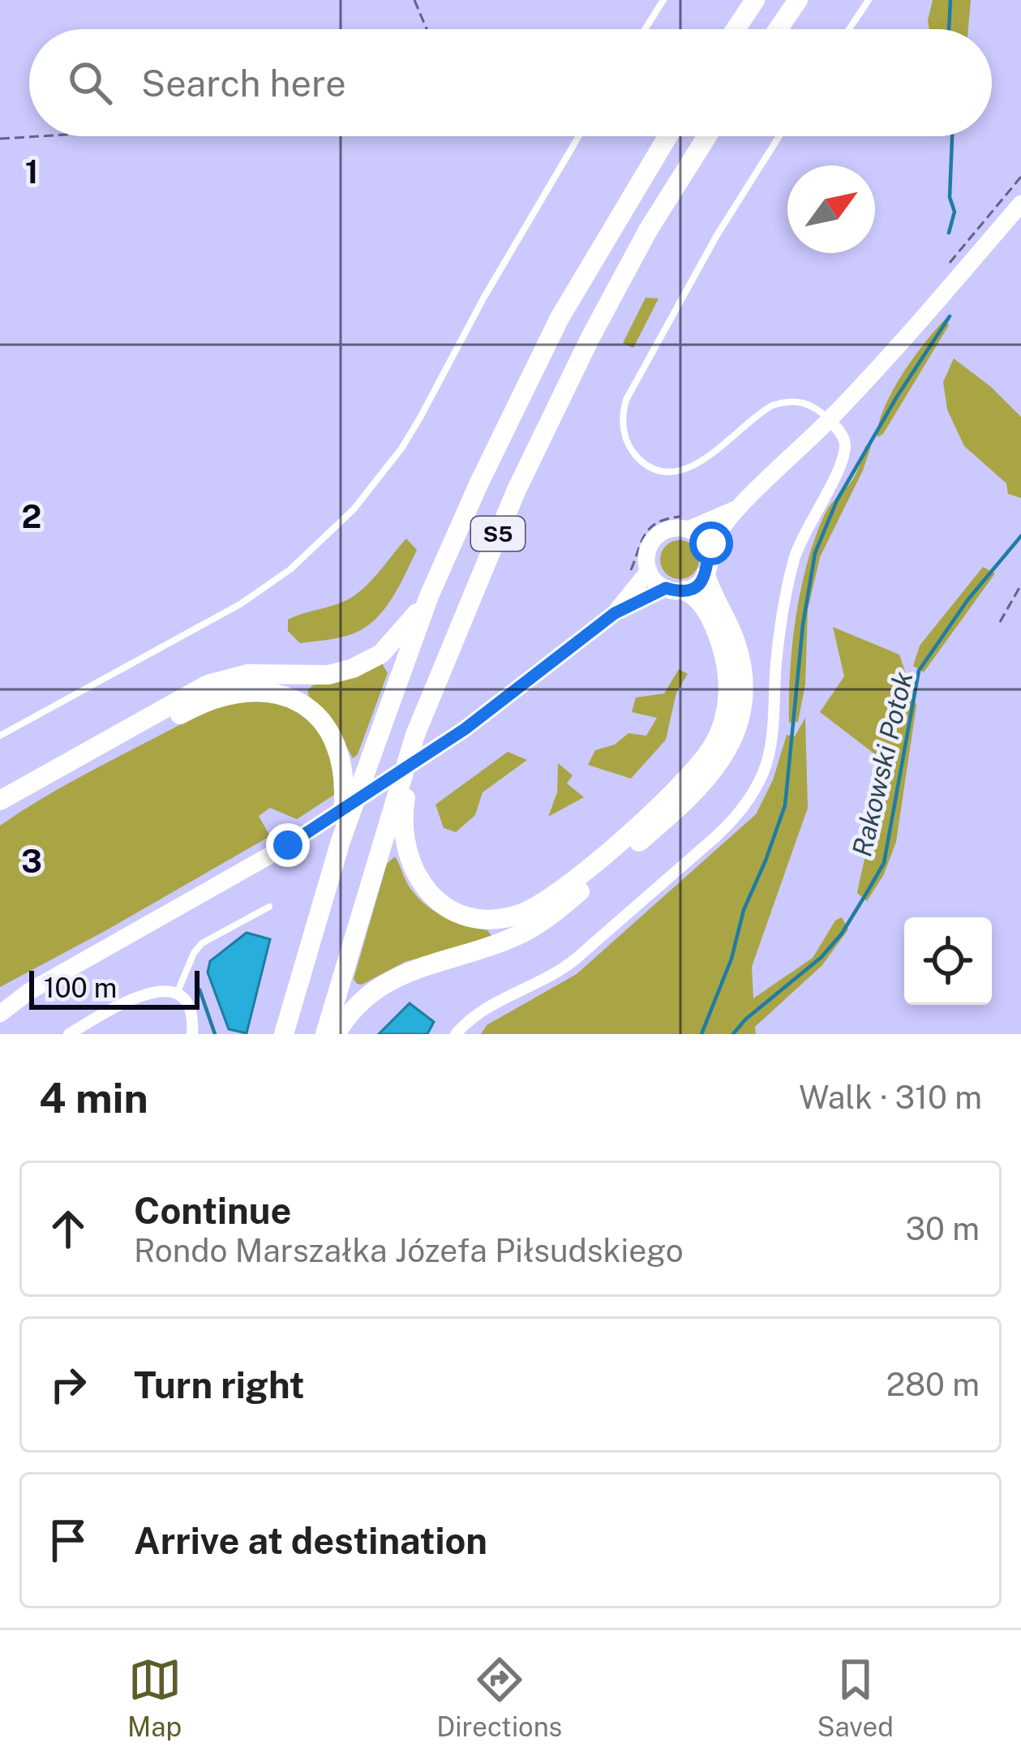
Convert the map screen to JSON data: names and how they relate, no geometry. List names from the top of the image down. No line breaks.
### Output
{"streets":{"highway":["S5"]},"water":["Rakowski Potok"],"scale_bar":"100 m","north":"top right","page":{"search":"Search here","scale":"100 m","heading":["4 min","Walk · 310 m"],"list":[["Continue","Rondo Marszałka Józefa Piłsudskiego","30 m"],["Turn right","280 m"],"Arrive at destination"],"nav":["Map","Directions","Saved"]},"grid":{"rows":["1","2","3"]}}
